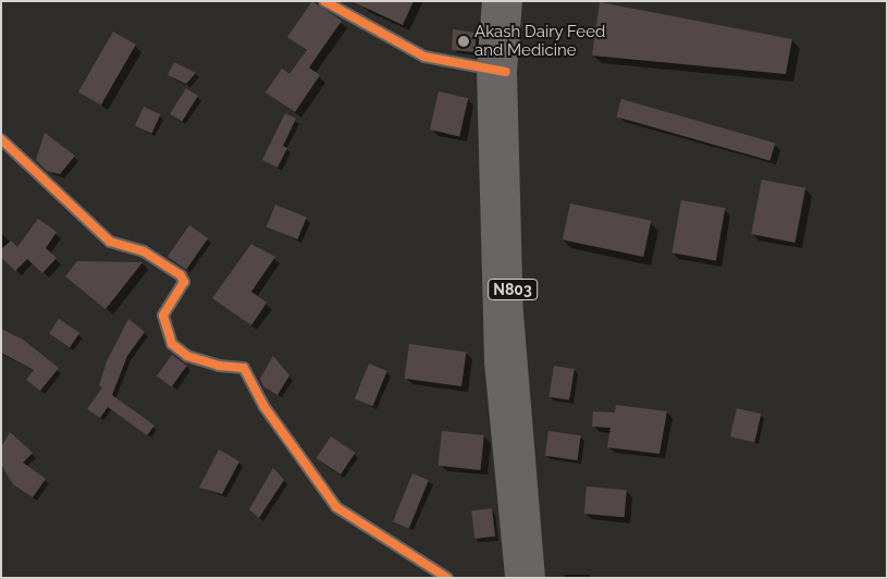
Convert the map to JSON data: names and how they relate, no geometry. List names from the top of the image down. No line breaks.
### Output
{"streets":{"highway":["N803"]},"places":["Akash Dairy Feed and Medicine"]}
